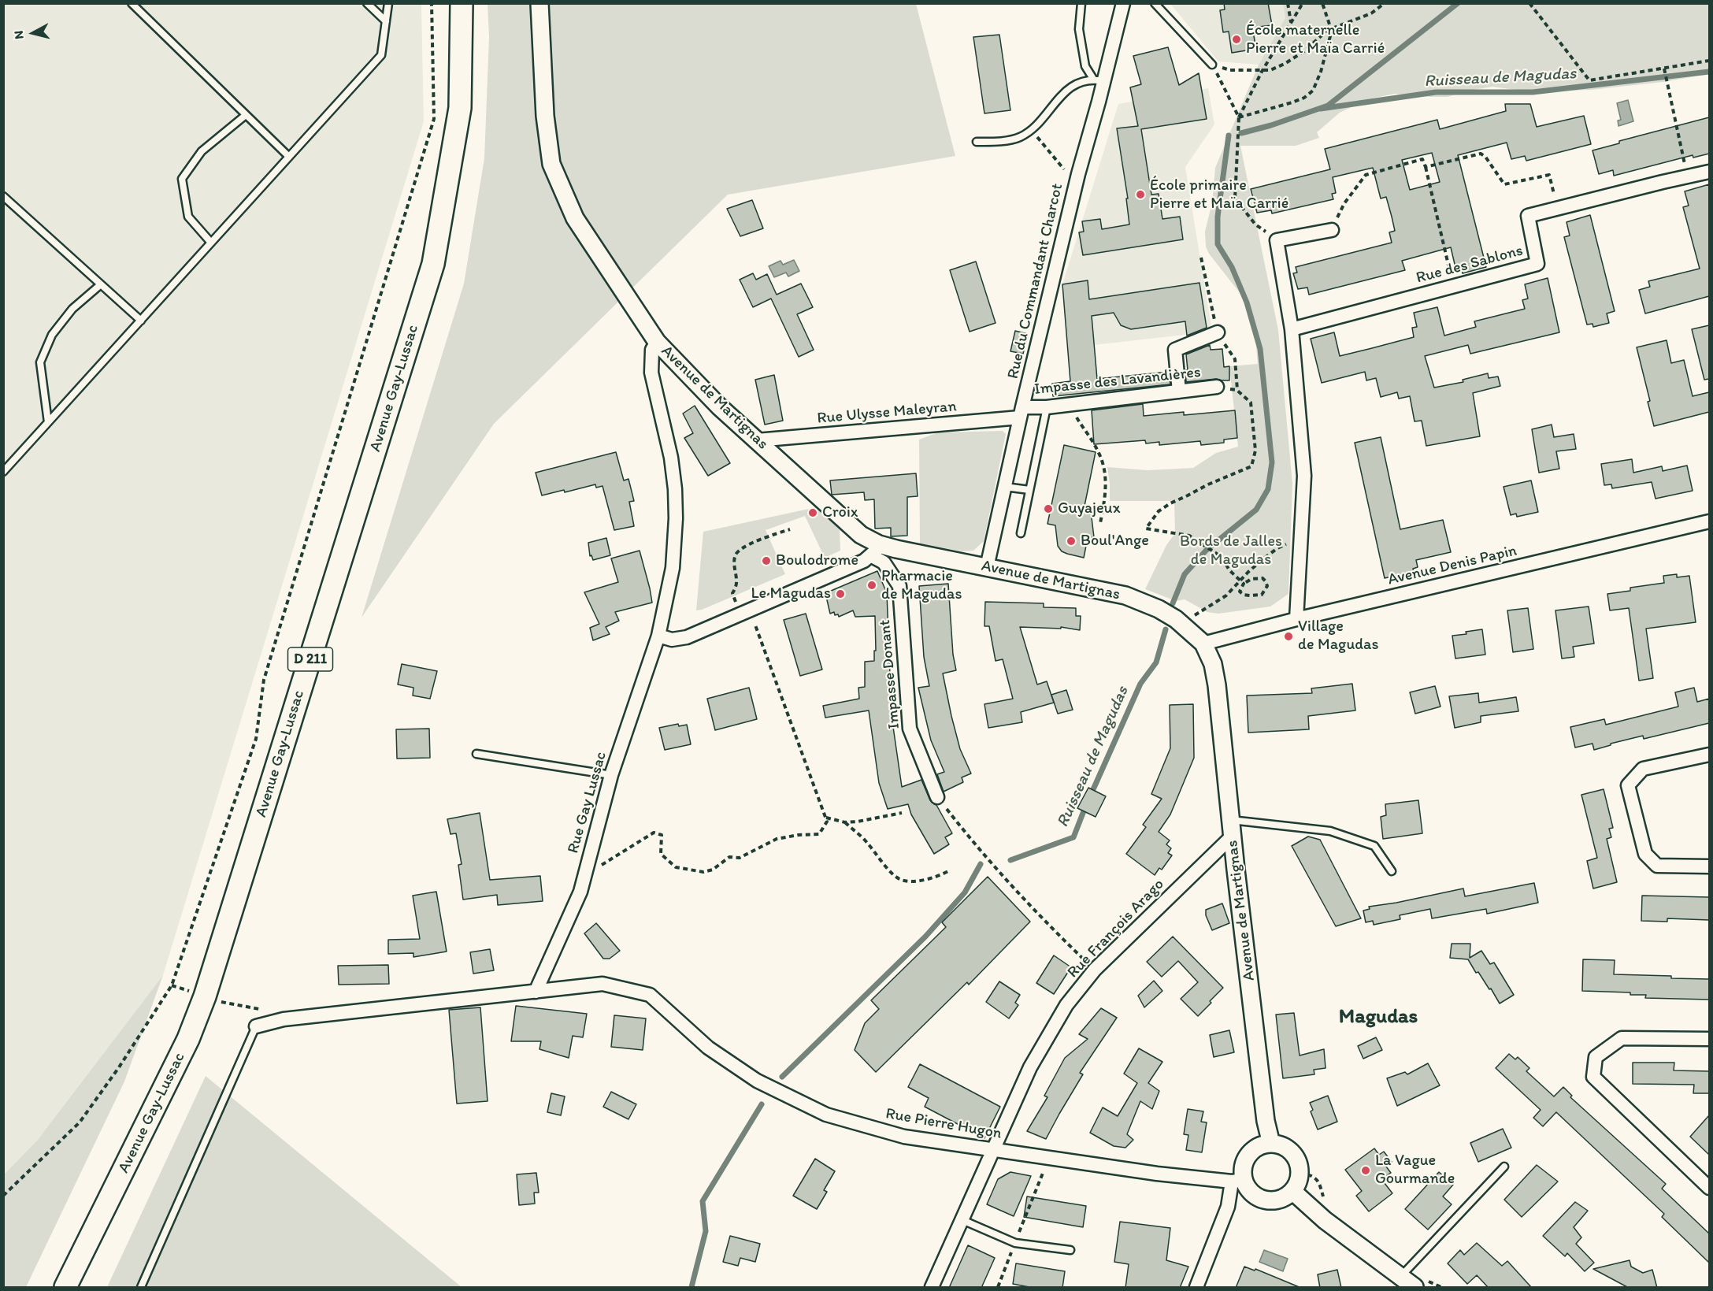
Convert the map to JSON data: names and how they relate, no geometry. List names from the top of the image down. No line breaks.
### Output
{"streets":{"main road":["Avenue Gay-Lussac","D 211"],"street":["Rue des Sablons","Rue du Commandant Charcot","Impasse des Lavandières","Avenue de Martignas","Rue Ulysse Maleyran","Avenue Denis Papin","Impasse Donant","Rue Gay Lussac","Rue François Arago","Rue Pierre Hugon"]},"crossings":[["Rue du Commandant Charcot","Impasse des Lavandières"],["Rue du Commandant Charcot","Avenue de Martignas"],["Rue du Commandant Charcot","Rue Ulysse Maleyran"],["Impasse des Lavandières","Rue Ulysse Maleyran"],["Avenue de Martignas","Rue Ulysse Maleyran"],["Avenue de Martignas","Avenue Denis Papin"],["Avenue de Martignas","Impasse Donant"],["Avenue de Martignas","Rue Gay Lussac"],["Avenue de Martignas","Rue François Arago"],["Avenue de Martignas","Rue Pierre Hugon"],["Rue Gay Lussac","Rue Pierre Hugon"],["Rue François Arago","Rue Pierre Hugon"]],"districts":["Magudas"],"water":["Ruisseau de Magudas"],"parks":["Bords de Jalles de Magudas"],"places":["École maternelle Pierre et Maïa Carrié","École primaire Pierre et Maïa Carrié","Guyajeux","Croix","Boul'Ange","Boulodrome","Pharmacie de Magudas","Le Magudas","Village de Magudas","La Vague Gourmande"],"north":"left"}
